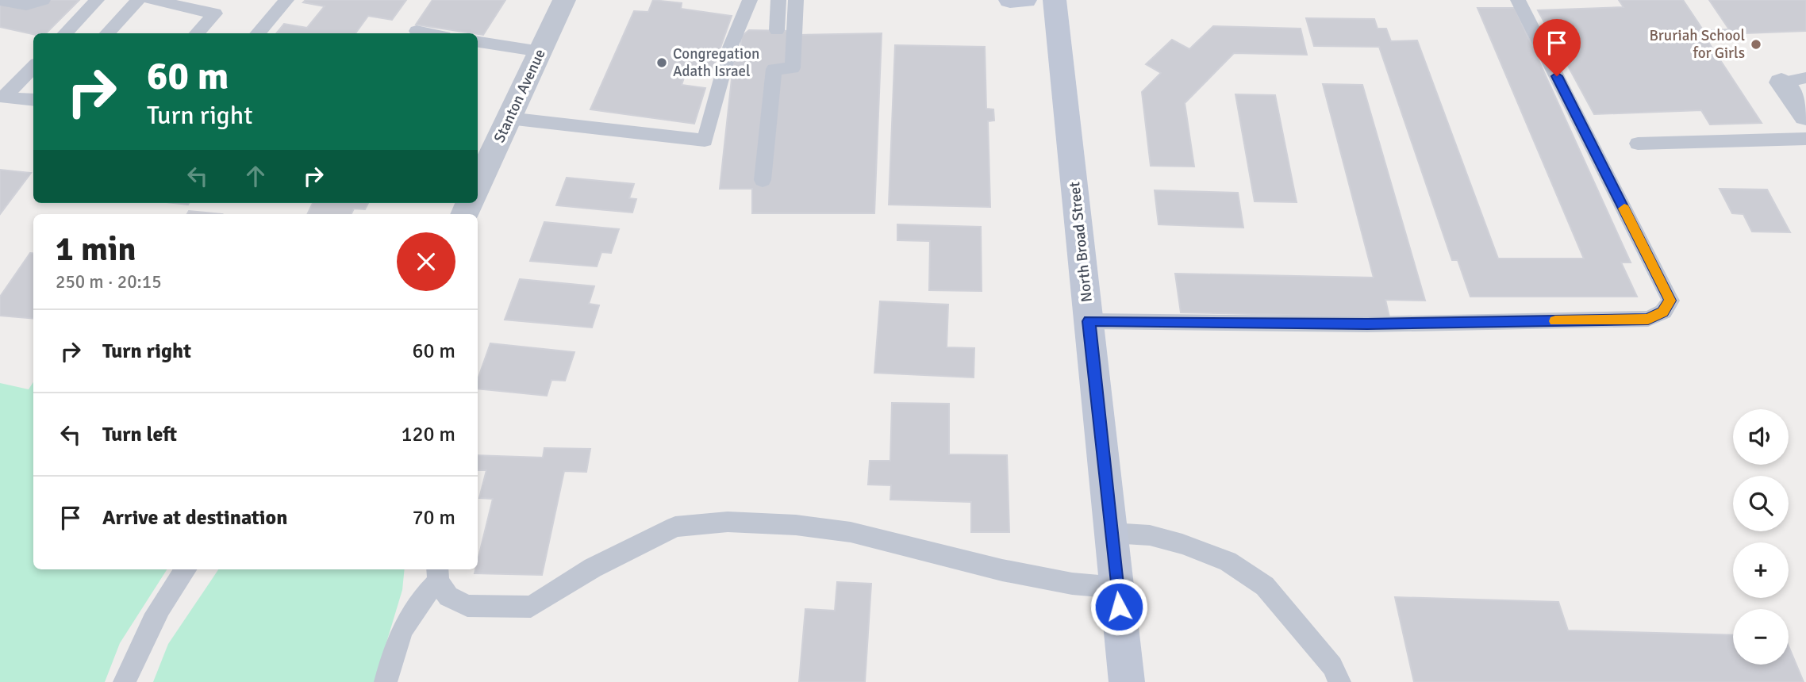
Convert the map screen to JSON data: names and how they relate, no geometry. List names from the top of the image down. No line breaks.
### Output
{"streets":{"main road":["North Broad Street"],"street":["Stanton Avenue"]},"places":["Bruriah School for Girls","Congregation Adath Israel"],"page":{"turn":["60 m","Turn right"],"heading":["1 min","250 m · 20:15"],"list":[{"name":"Turn right","value":"60 m"},{"name":"Turn left","value":"120 m"},{"name":"Arrive at destination","value":"70 m"}],"map_buttons":["+","−"]}}
